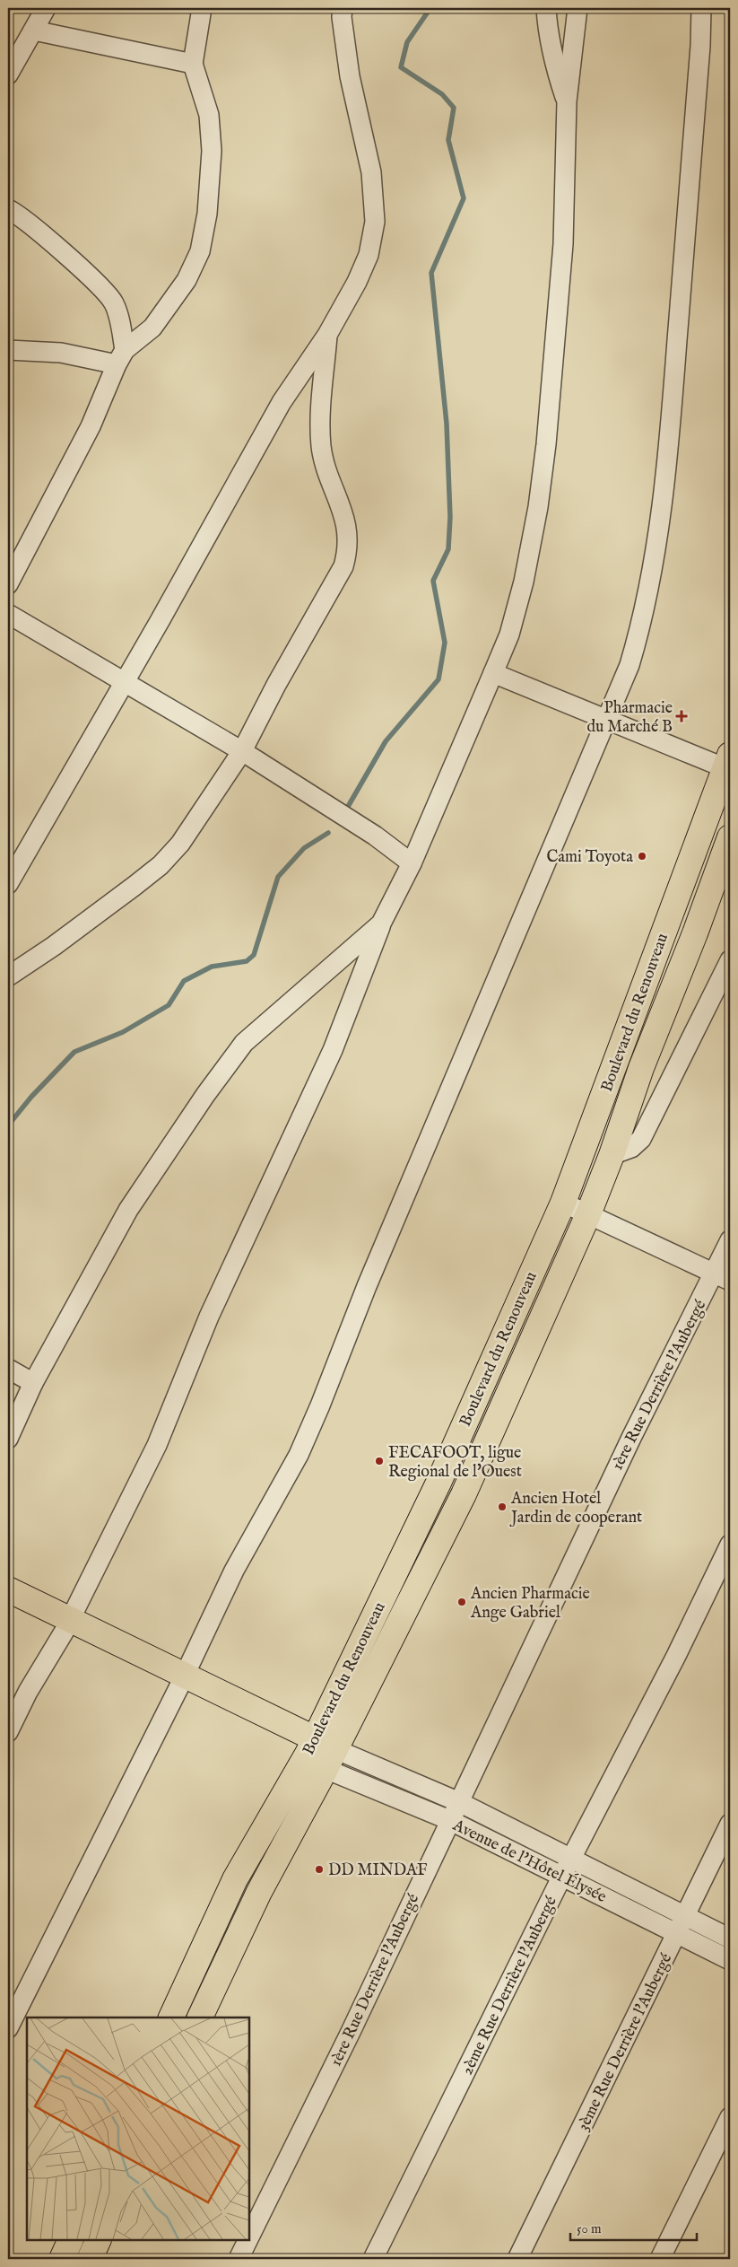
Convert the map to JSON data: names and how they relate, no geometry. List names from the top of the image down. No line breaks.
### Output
{"streets":{"main road":["Boulevard du Renouveau"],"street":["1ère Rue Derrière l'Aubergé","Avenue de l'Hôtel Élysée","2ème Rue Derrière l'Aubergé","3ème Rue Derrière l'Aubergé"]},"crossings":[["Boulevard du Renouveau","Avenue de l'Hôtel Élysée"],["1ère Rue Derrière l'Aubergé","Avenue de l'Hôtel Élysée"],["Avenue de l'Hôtel Élysée","2ème Rue Derrière l'Aubergé"],["Avenue de l'Hôtel Élysée","3ème Rue Derrière l'Aubergé"]],"places":{"health":["Pharmacie du Marché B"],"other":["Cami Toyota","FECAFOOT, ligue Regional de l'Ouest","Ancien Hotel Jardin de cooperant","Ancien Pharmacie Ange Gabriel","DD MINDAF"]},"scale_bar":"50 m"}
